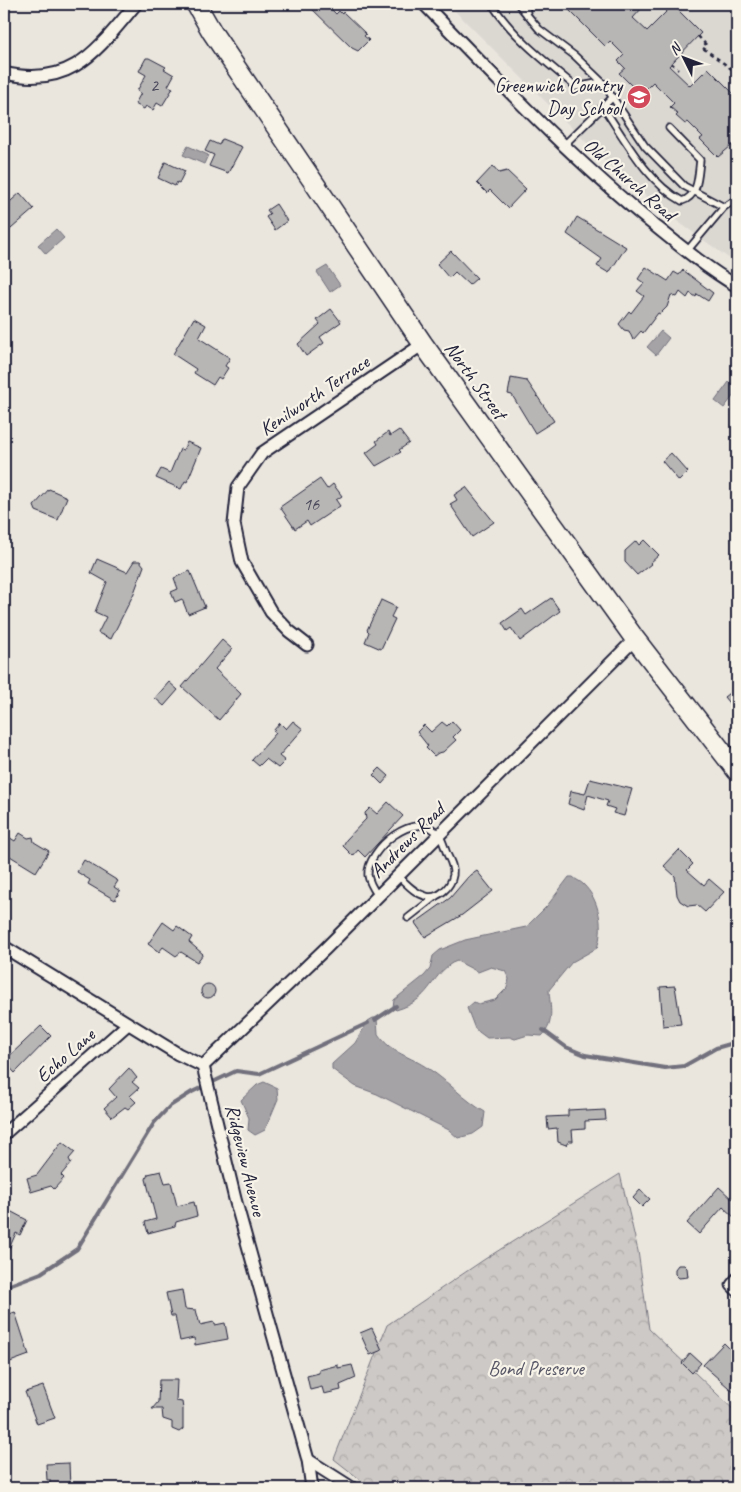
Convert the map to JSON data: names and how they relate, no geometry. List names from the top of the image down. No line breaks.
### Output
{"streets":{"main road":["North Street"],"street":["Old Church Road","Kenilworth Terrace","Andrews Road","Echo Lane","Ridgeview Avenue"]},"crossings":[["North Street","Kenilworth Terrace"],["North Street","Andrews Road"],["Andrews Road","Ridgeview Avenue"]],"parks":["Bond Preserve"],"places":{"school or university":["Greenwich Country Day School"]},"house_numbers":["2","16"],"north":"top left"}
